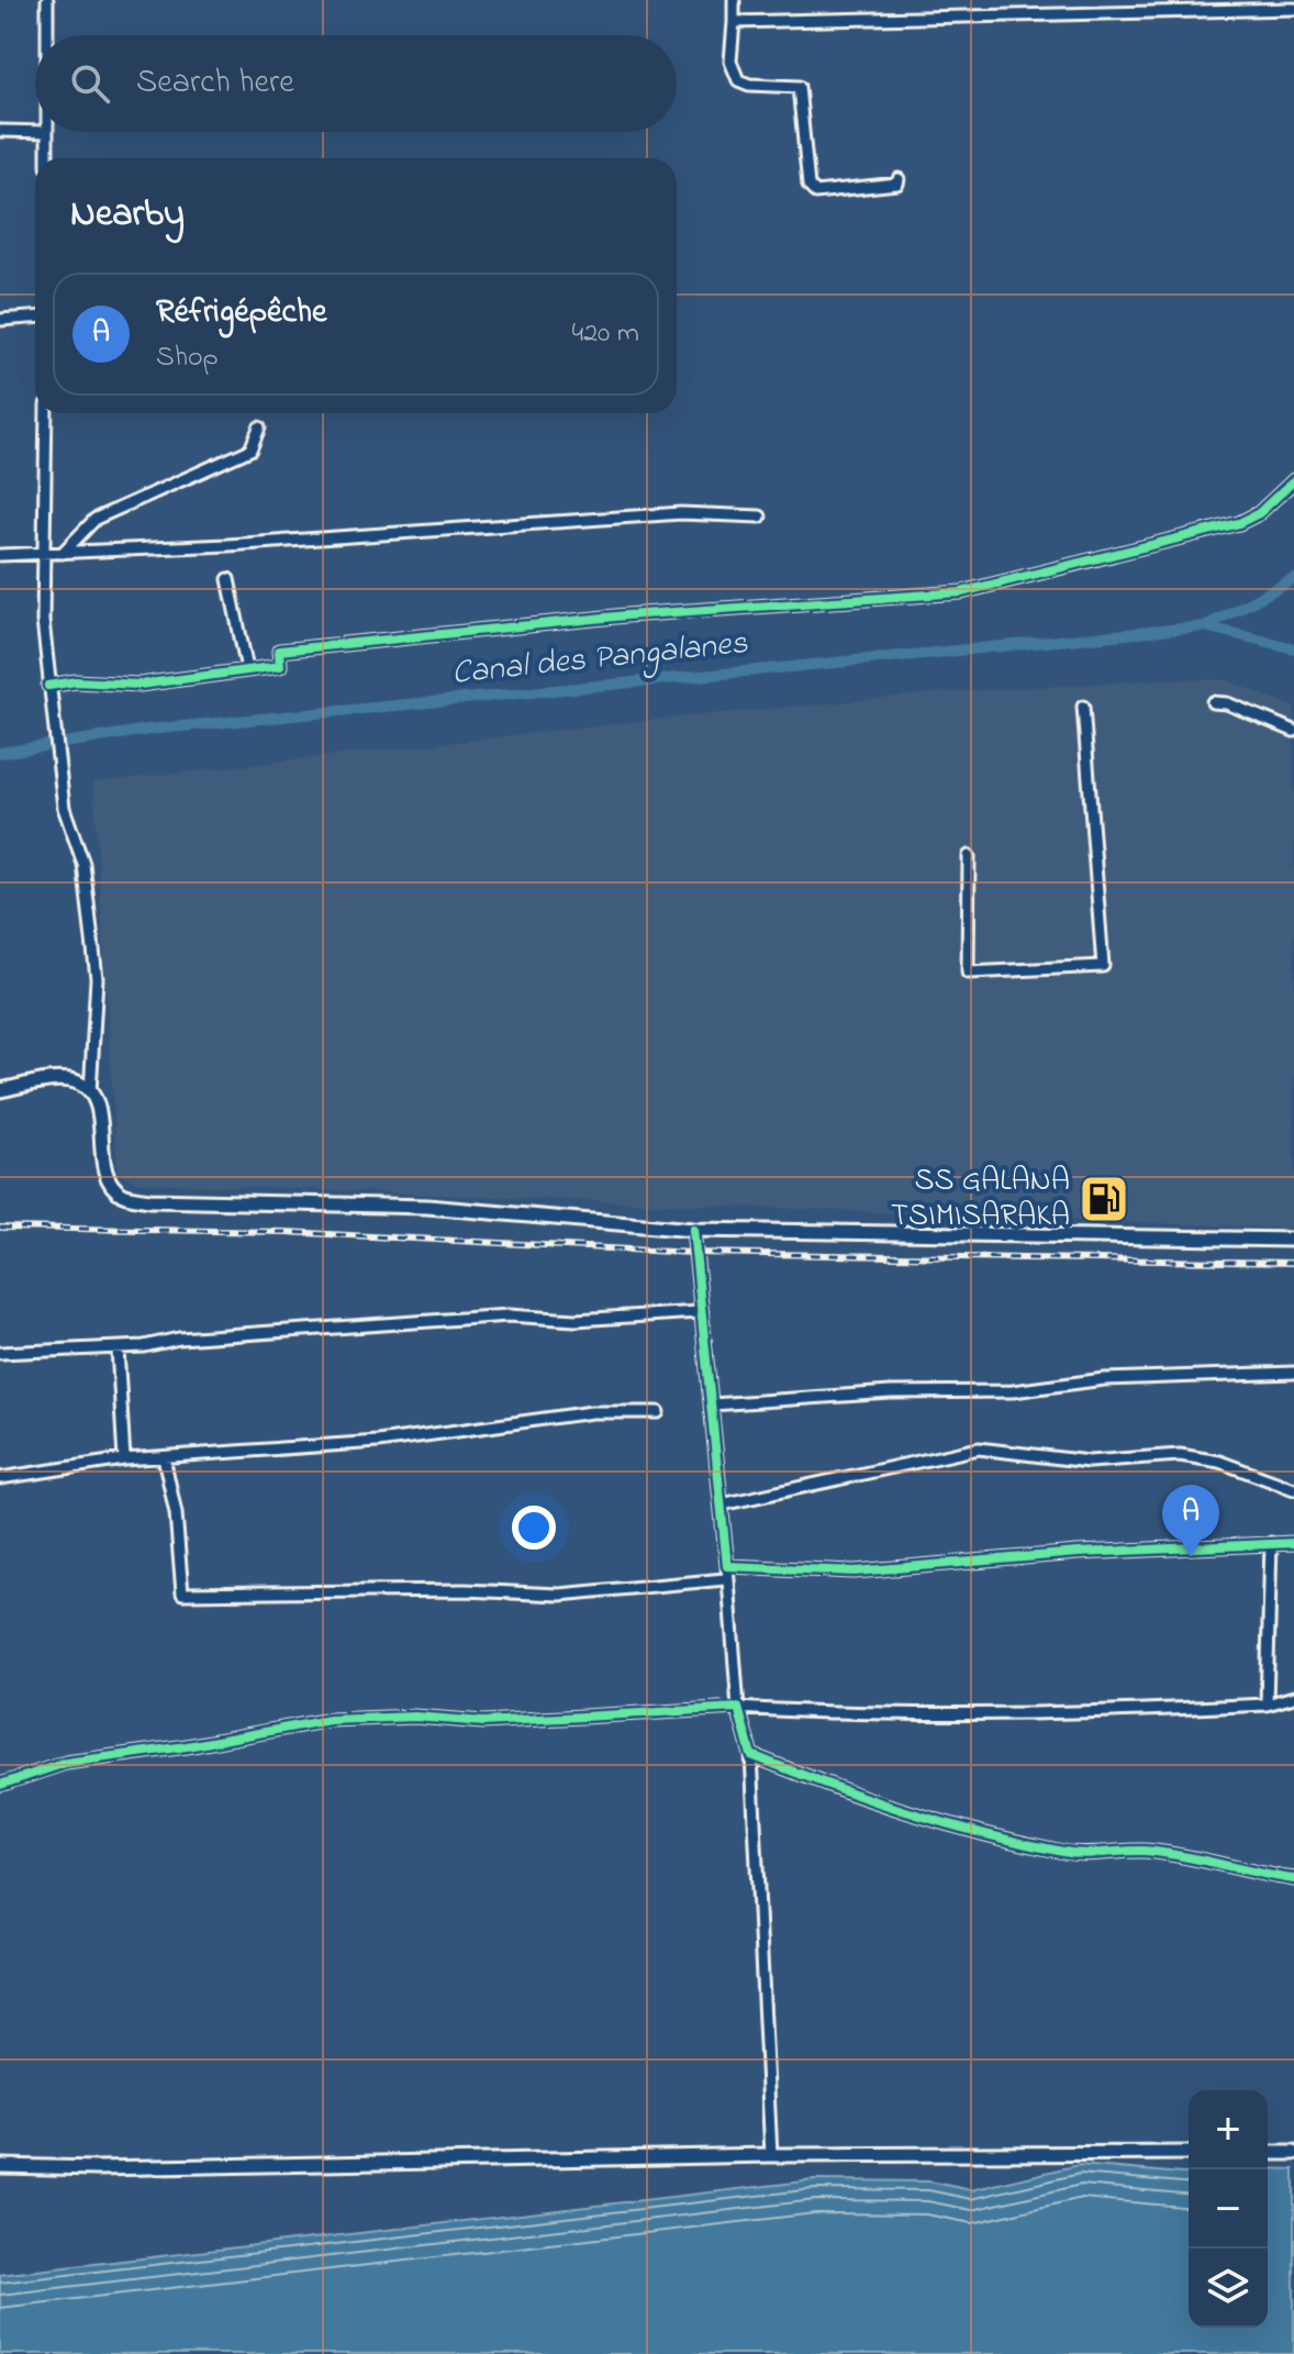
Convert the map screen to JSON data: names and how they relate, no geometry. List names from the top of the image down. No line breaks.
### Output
{"water":["Canal des Pangalanes"],"places":{"fuel station":["SS GALANA TSIMISARAKA"]},"page":{"search":"Search here","heading":"Nearby","list":[{"mark":"A","name":"Réfrigépêche","note":"Shop","value":"420 m"}],"pins":"A","map_buttons":["+","−"]}}
